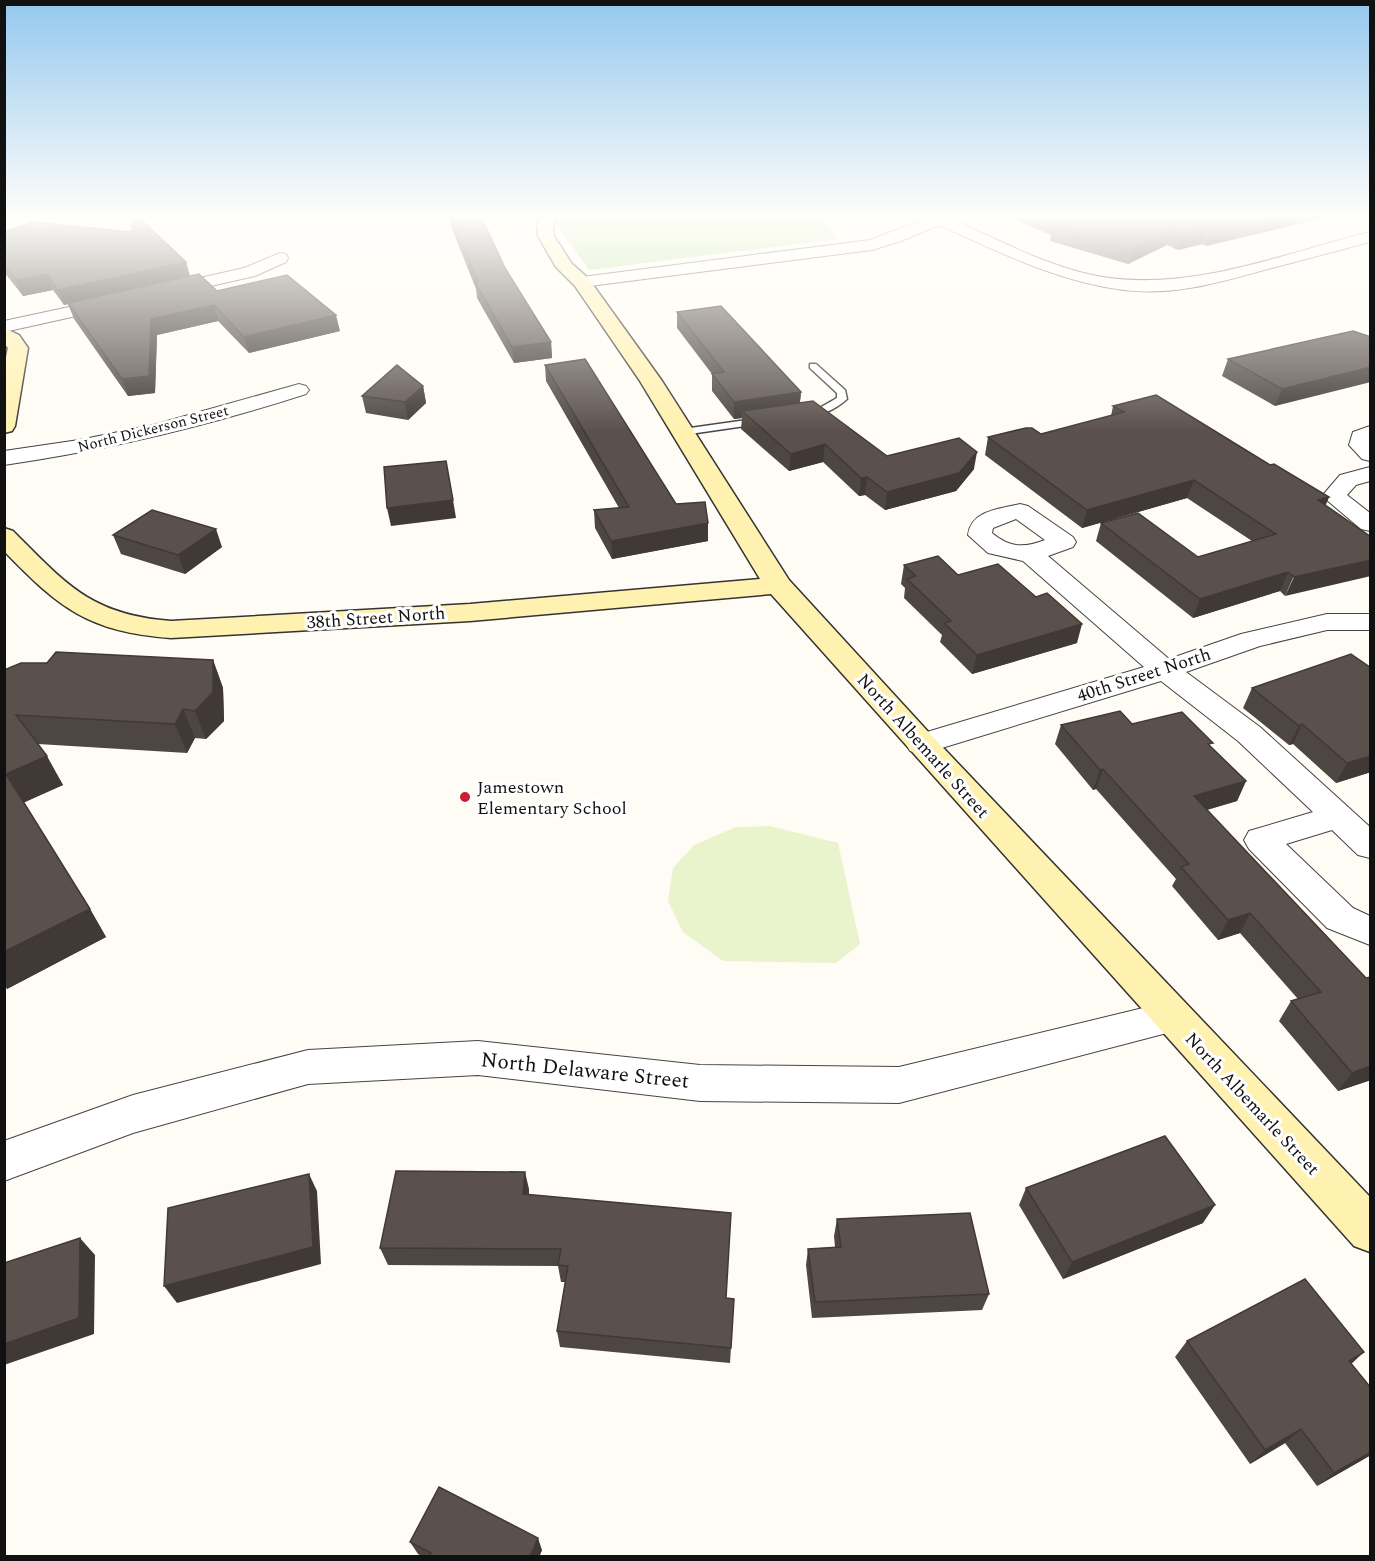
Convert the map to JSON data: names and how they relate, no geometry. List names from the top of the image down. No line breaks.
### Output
{"streets":{"street":["North Dickerson Street","38th Street North","40th Street North","North Albemarle Street","North Delaware Street"]},"crossings":[["38th Street North","North Albemarle Street"],["40th Street North","North Albemarle Street"],["North Albemarle Street","North Delaware Street"]],"places":["Jamestown Elementary School"]}
